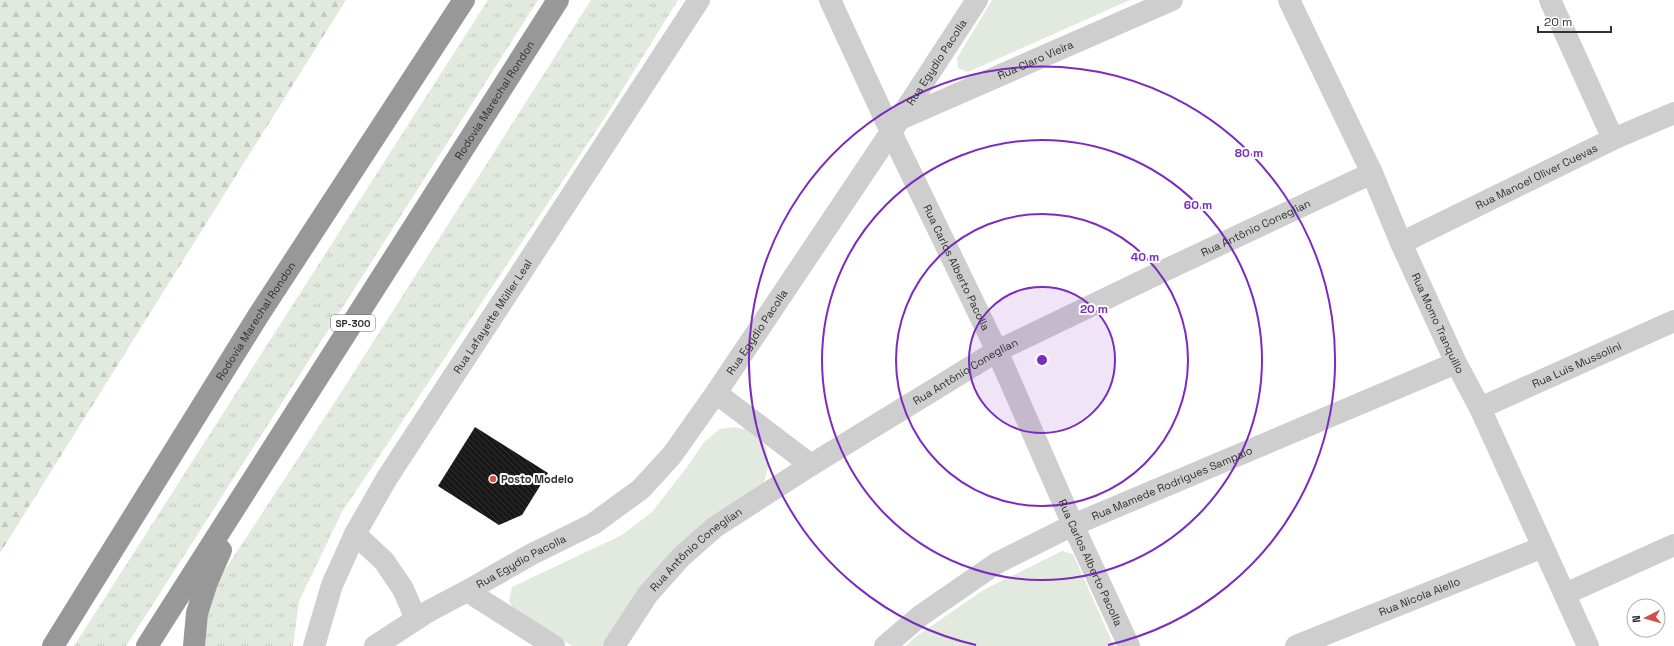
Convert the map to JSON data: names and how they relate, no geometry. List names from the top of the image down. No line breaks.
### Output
{"streets":{"highway":["Rodovia Marechal Rondon","SP-300"],"street":["Rua Claro Vieira","Rua Egydio Pacolla","Rua Manoel Oliver Cuevas","Rua Antônio Coneglian","Rua Carlos Alberto Pacolla","Rua Lafayette Müller Leal","Rua Momo Tranquillo","Rua Luis Mussolini","Rua Mamede Rodrigues Sampaio","Rua Nicola Aiello"]},"crossings":[["Rua Claro Vieira","Rua Egydio Pacolla"],["Rua Claro Vieira","Rua Carlos Alberto Pacolla"],["Rua Egydio Pacolla","Rua Carlos Alberto Pacolla"],["Rua Manoel Oliver Cuevas","Rua Momo Tranquillo"],["Rua Antônio Coneglian","Rua Carlos Alberto Pacolla"],["Rua Antônio Coneglian","Rua Momo Tranquillo"],["Rua Carlos Alberto Pacolla","Rua Mamede Rodrigues Sampaio"],["Rua Momo Tranquillo","Rua Luis Mussolini"],["Rua Momo Tranquillo","Rua Mamede Rodrigues Sampaio"],["Rua Momo Tranquillo","Rua Nicola Aiello"]],"places":["Posto Modelo"],"scale_bar":"20 m","north":"left","rings":["80 m","60 m","40 m","20 m"]}
